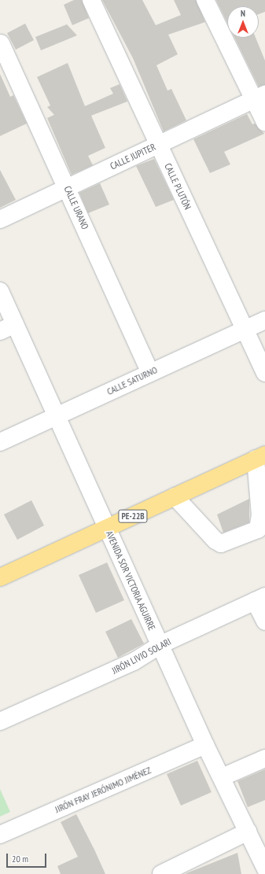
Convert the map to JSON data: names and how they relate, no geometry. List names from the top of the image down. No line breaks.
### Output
{"streets":{"highway":["PE-22B"],"street":["CALLE JUPITER","CALLE PLUTÓN","CALLE URANO","CALLE SATURNO","AVENIDA SOR VICTORIA AGUIRRE","JIRÓN LIVIO SOLARI","JIRÓN FRAY JERÓNIMO JIMÉNEZ"]},"crossings":[["CALLE JUPITER","CALLE PLUTÓN"],["CALLE JUPITER","CALLE URANO"],["CALLE PLUTÓN","CALLE SATURNO"],["CALLE URANO","CALLE SATURNO"],["CALLE SATURNO","AVENIDA SOR VICTORIA AGUIRRE"],["PE-22B","AVENIDA SOR VICTORIA AGUIRRE"],["AVENIDA SOR VICTORIA AGUIRRE","JIRÓN LIVIO SOLARI"],["AVENIDA SOR VICTORIA AGUIRRE","JIRÓN FRAY JERÓNIMO JIMÉNEZ"]],"scale_bar":"20 m","north":"top"}
